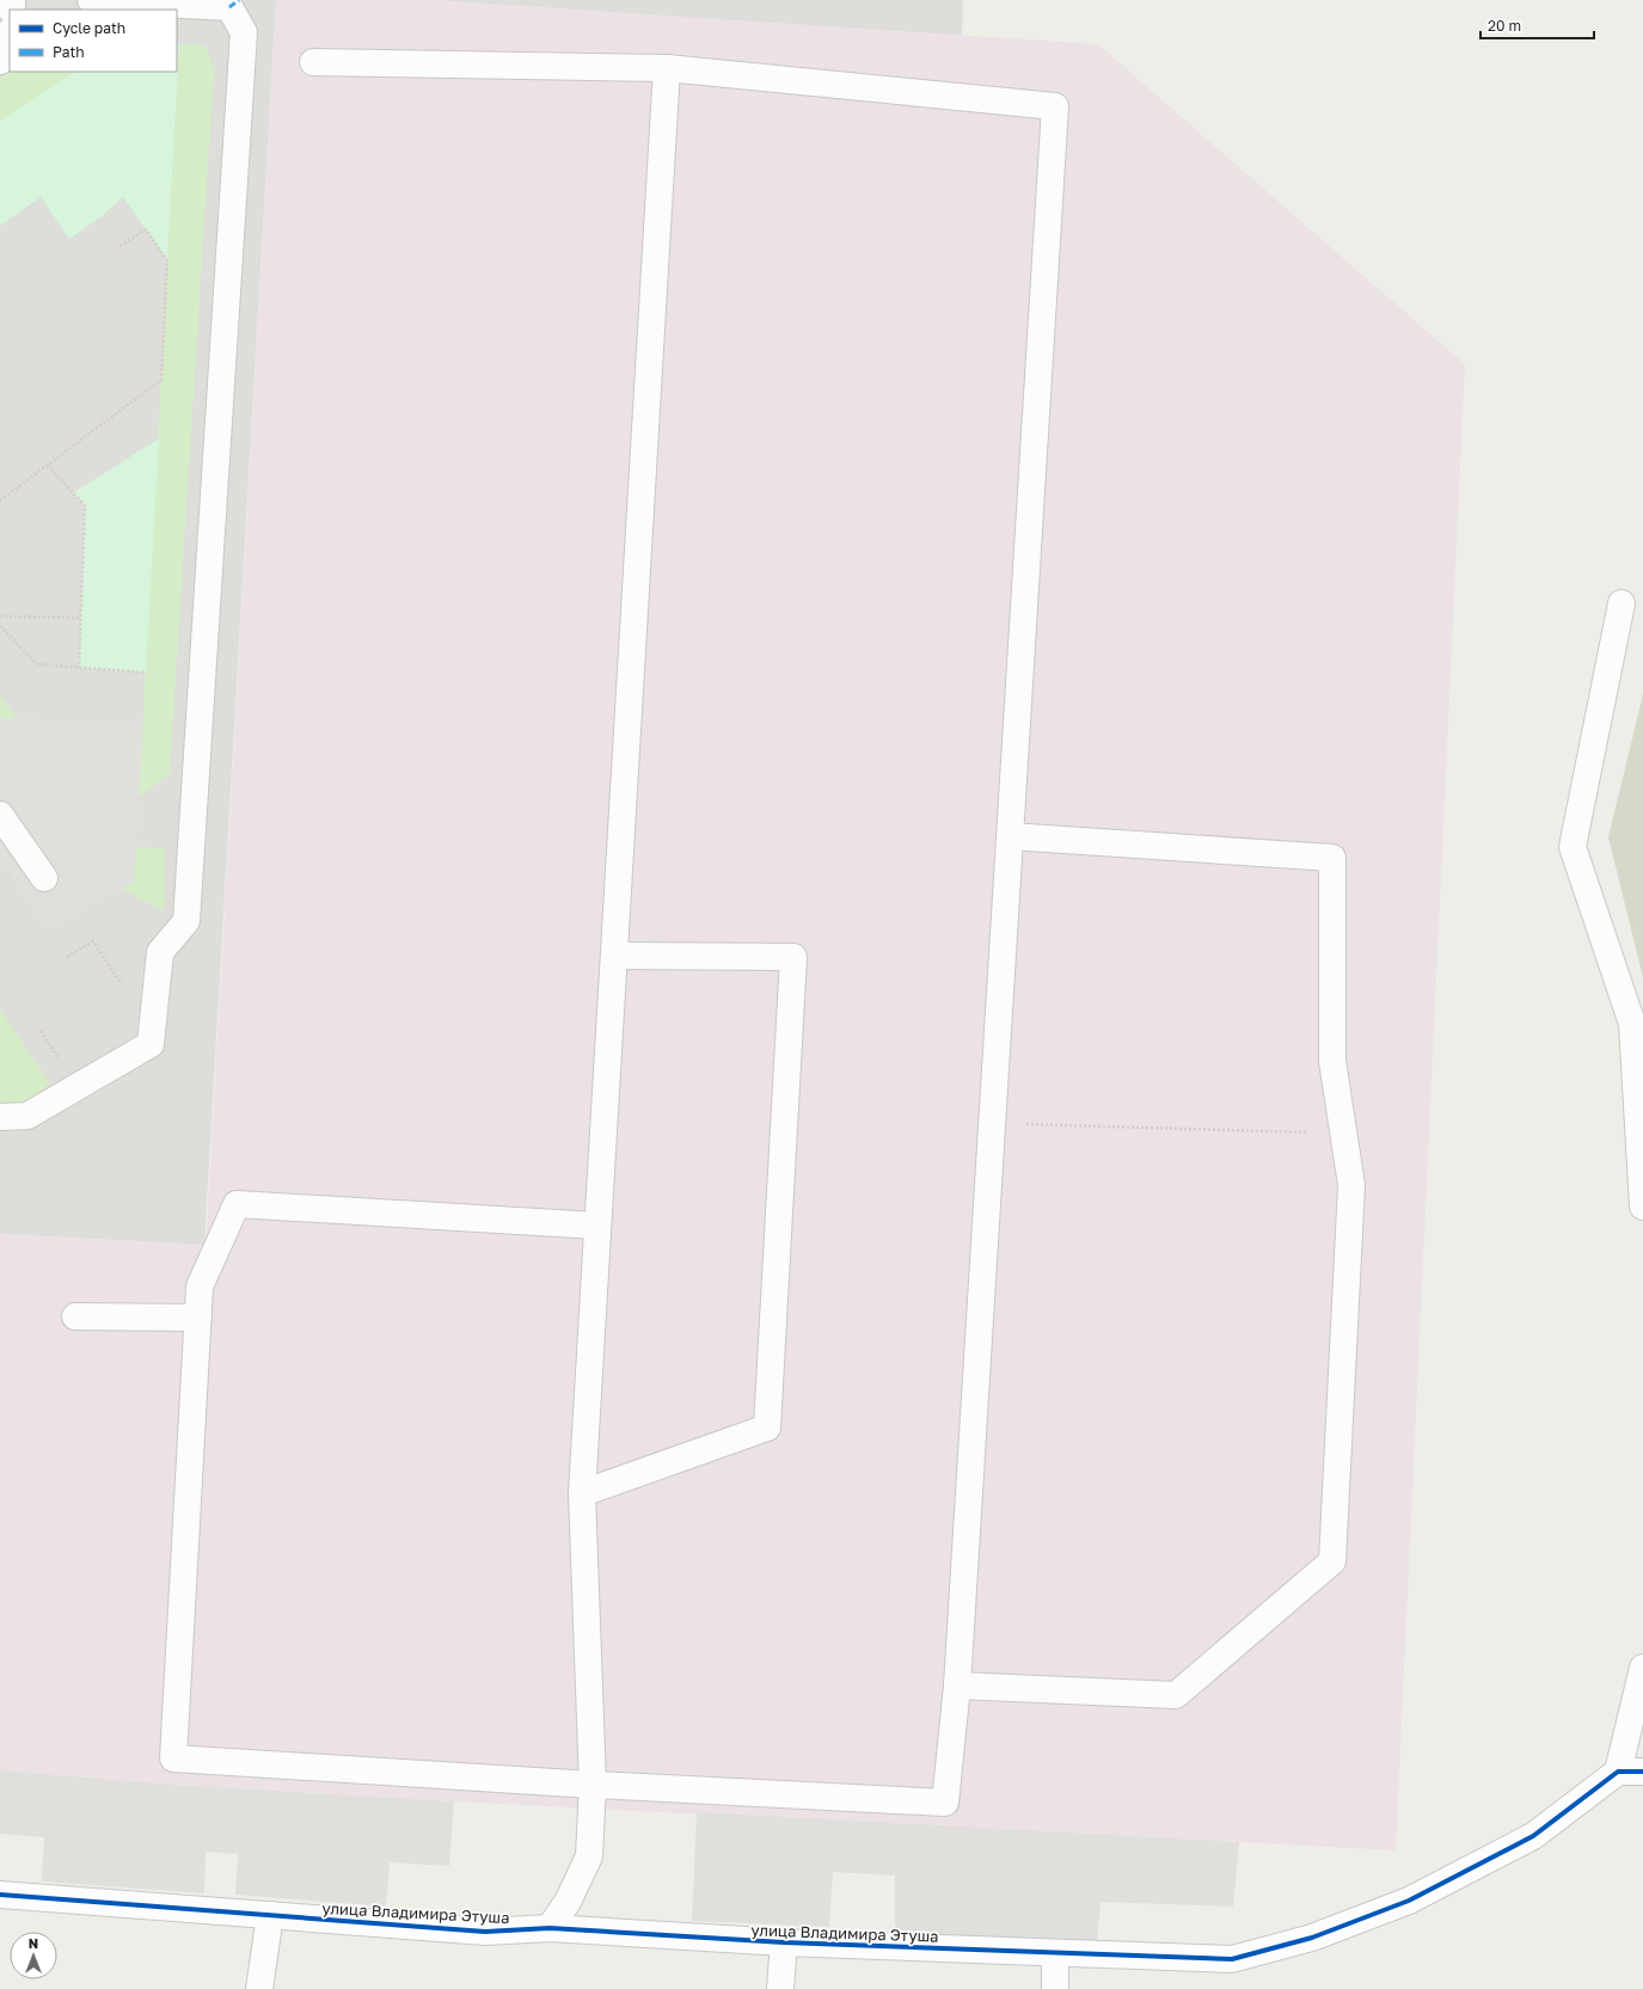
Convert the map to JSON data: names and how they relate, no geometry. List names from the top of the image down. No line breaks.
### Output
{"streets":{"street":["улица Владимира Этуша"]},"legend":["Cycle path","Path"],"scale_bar":"20 m","north":"top"}
